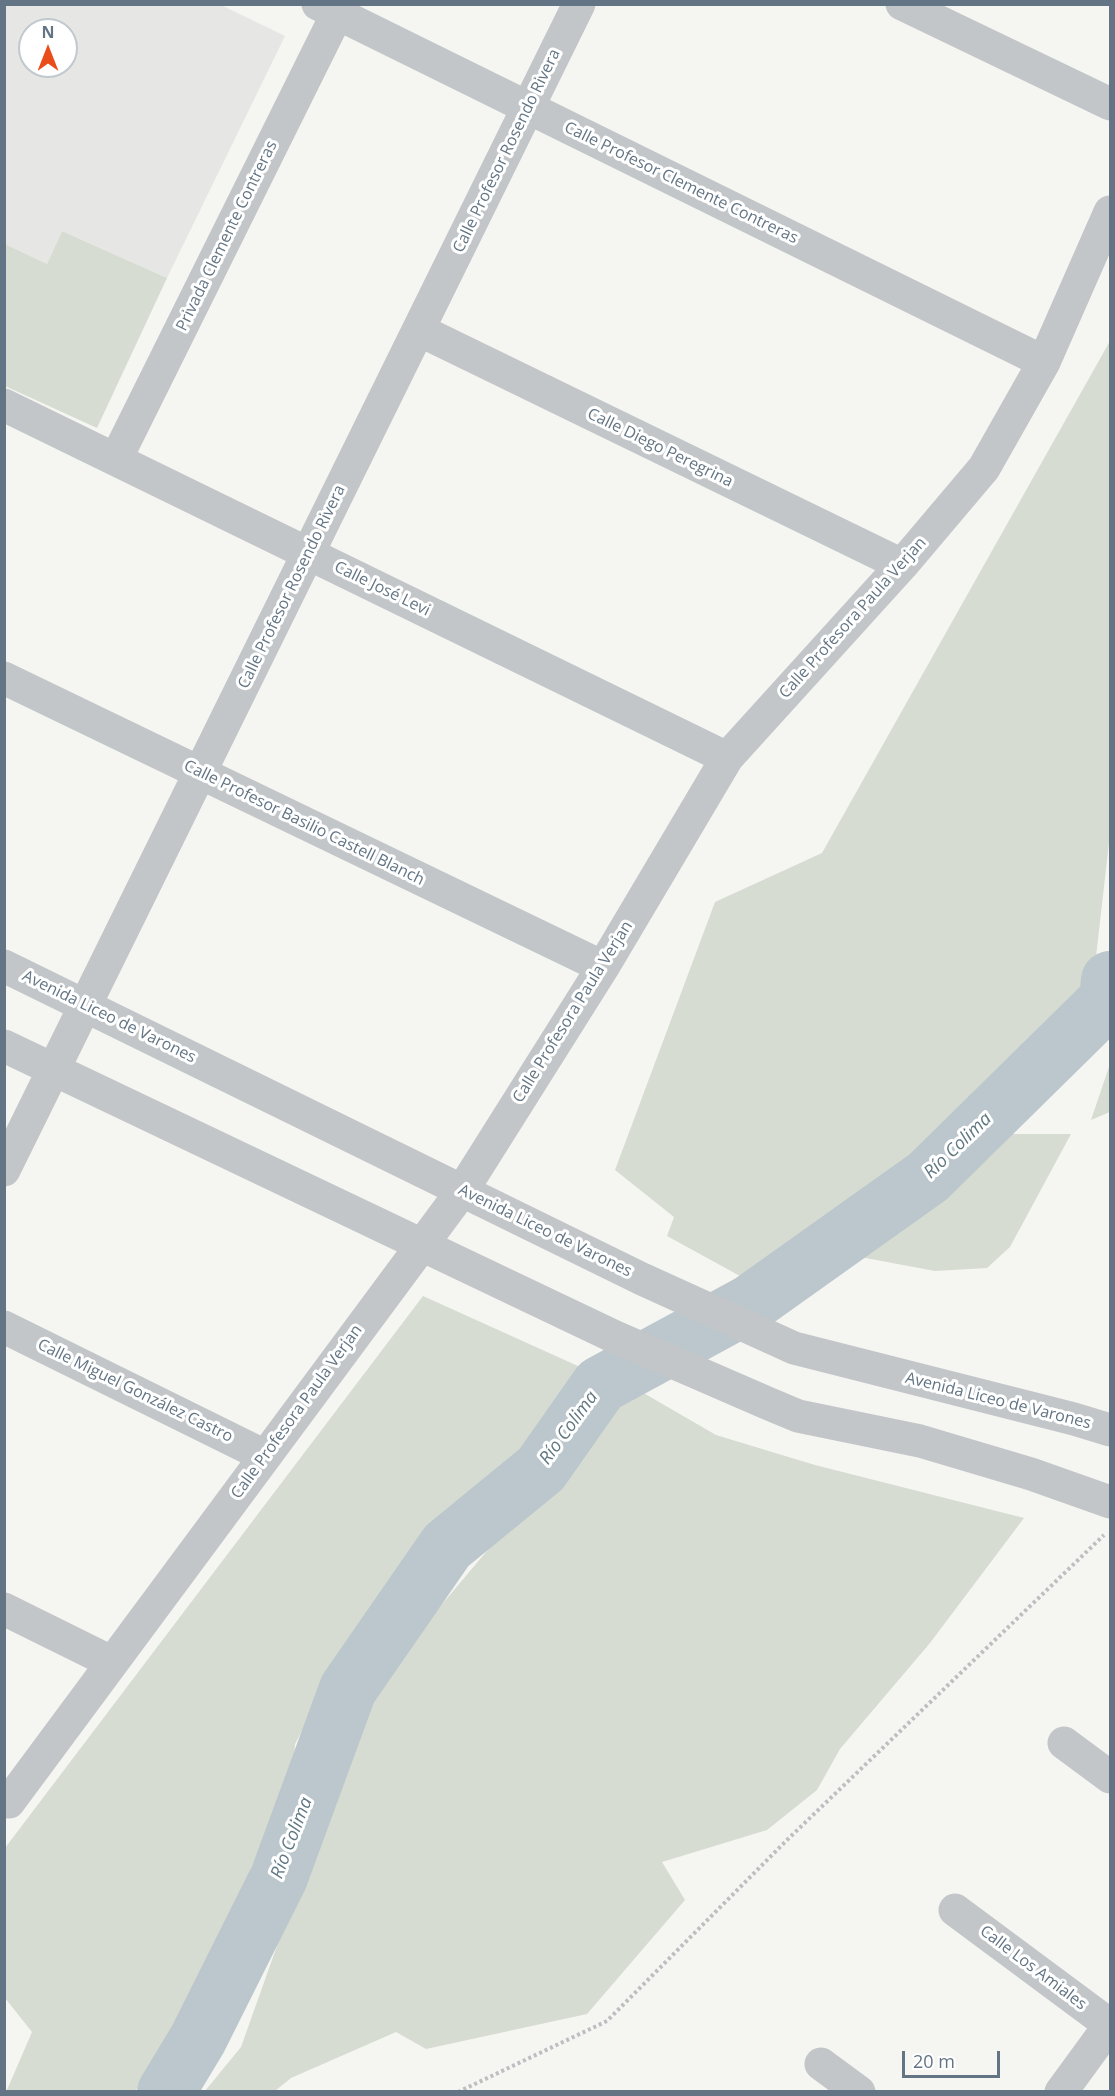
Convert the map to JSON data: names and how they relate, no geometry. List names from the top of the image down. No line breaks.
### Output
{"streets":{"street":["Calle Profesor Rosendo Rivera","Calle Profesor Clemente Contreras","Privada Clemente Contreras","Calle Diego Peregrina","Calle José Levi","Calle Profesora Paula Verjan","Calle Profesor Basilio Castell Blanch","Avenida Liceo de Varones","Calle Miguel González Castro","Calle Los Amiales"]},"crossings":[["Calle Profesor Rosendo Rivera","Calle Profesor Clemente Contreras"],["Calle Profesor Rosendo Rivera","Calle Diego Peregrina"],["Calle Profesor Rosendo Rivera","Calle José Levi"],["Calle Profesor Rosendo Rivera","Calle Profesor Basilio Castell Blanch"],["Calle Profesor Rosendo Rivera","Avenida Liceo de Varones"],["Calle Profesor Clemente Contreras","Privada Clemente Contreras"],["Calle Profesor Clemente Contreras","Calle Profesora Paula Verjan"],["Privada Clemente Contreras","Calle José Levi"],["Calle Diego Peregrina","Calle Profesora Paula Verjan"],["Calle José Levi","Calle Profesora Paula Verjan"],["Calle Profesora Paula Verjan","Calle Profesor Basilio Castell Blanch"],["Calle Profesora Paula Verjan","Avenida Liceo de Varones"],["Calle Profesora Paula Verjan","Calle Miguel González Castro"]],"water":["Río Colima"],"scale_bar":"20 m","north":"top"}
